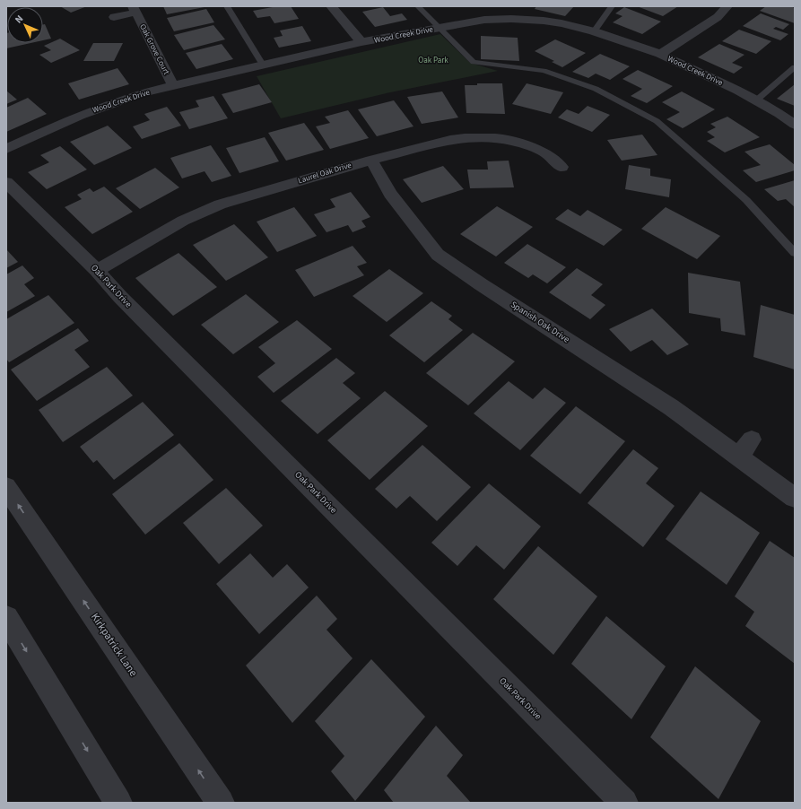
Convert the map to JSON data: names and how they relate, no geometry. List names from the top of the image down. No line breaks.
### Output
{"streets":{"street":["Wood Creek Drive","Oak Grove Court","Laurel Oak Drive","Oak Park Drive","Spanish Oak Drive","Kirkpatrick Lane"]},"crossings":[["Wood Creek Drive","Oak Grove Court"],["Laurel Oak Drive","Oak Park Drive"],["Laurel Oak Drive","Spanish Oak Drive"]],"parks":["Oak Park"],"north":"top left"}
